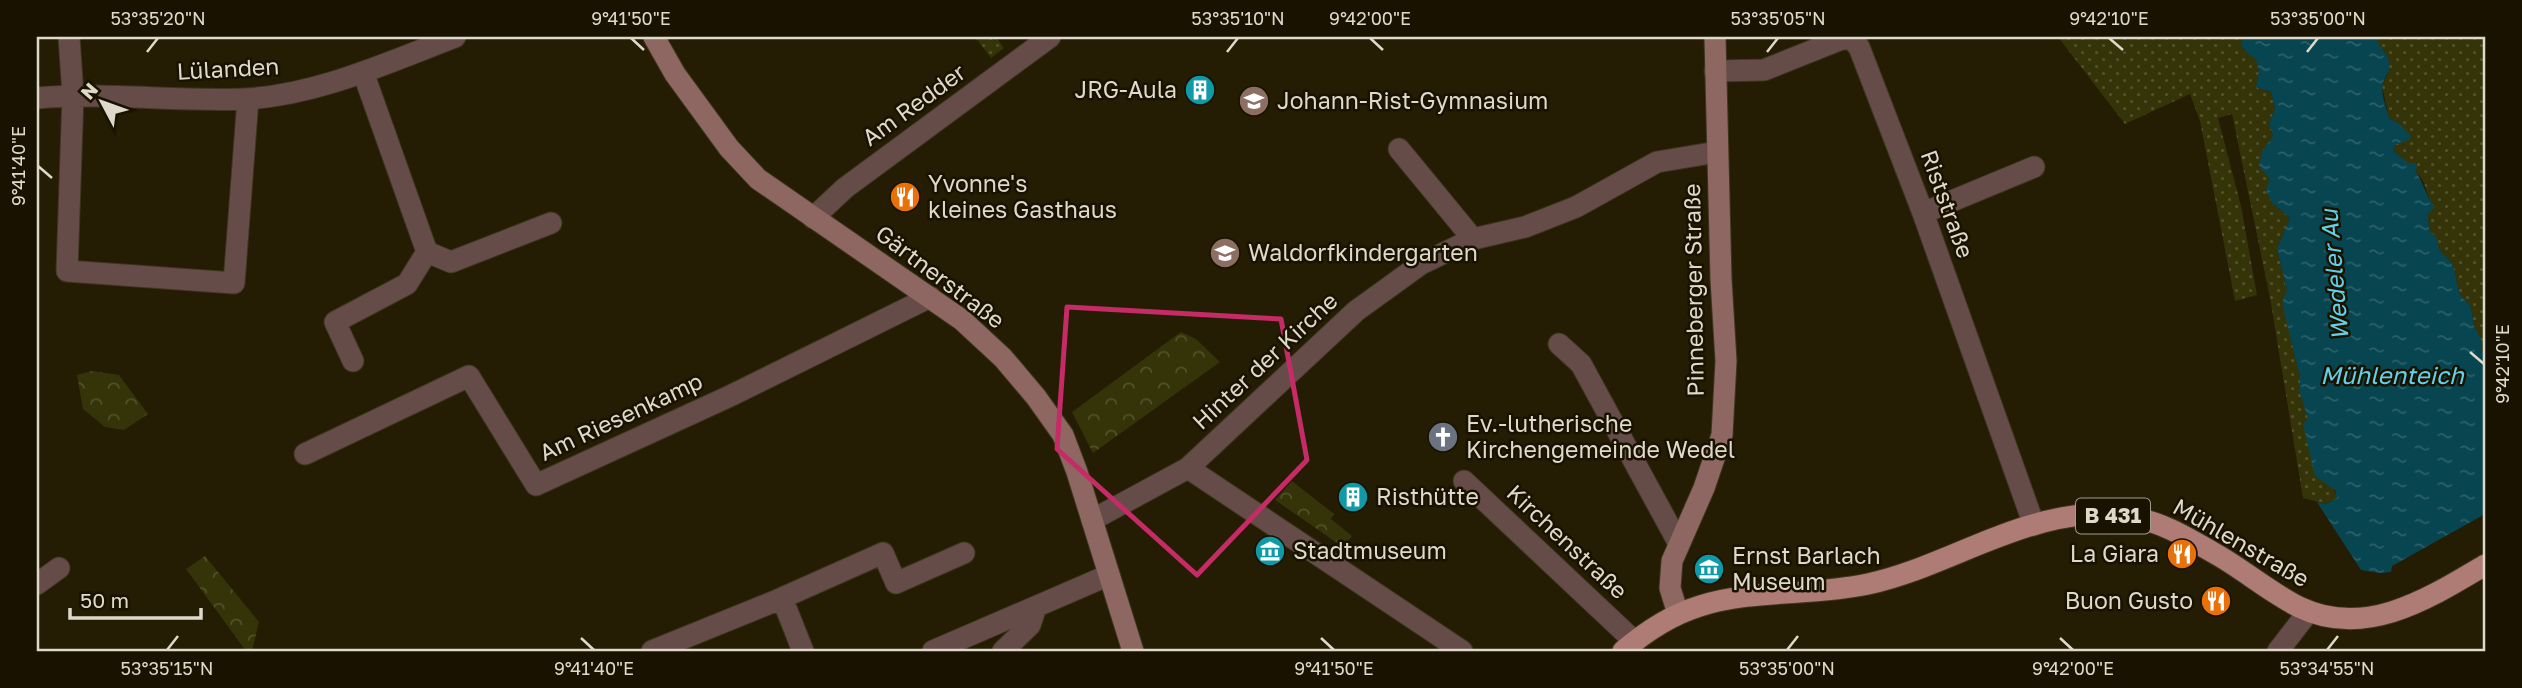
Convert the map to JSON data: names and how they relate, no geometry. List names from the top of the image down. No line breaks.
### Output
{"streets":{"main road":["B 431","Mühlenstraße"],"street":["Lülanden","Am Redder","Riststraße","Gärtnerstraße","Pinneberger Straße","Hinter der Kirche","Am Riesenkamp","Kirchenstraße"]},"crossings":[["Am Redder","Gärtnerstraße"],["Riststraße","Pinneberger Straße"],["Riststraße","Mühlenstraße"],["Gärtnerstraße","Hinter der Kirche"],["Gärtnerstraße","Am Riesenkamp"],["Pinneberger Straße","Hinter der Kirche"],["Pinneberger Straße","B 431"],["Pinneberger Straße","Mühlenstraße"],["B 431","Kirchenstraße"],["B 431","Mühlenstraße"]],"water":["Wedeler Au","Mühlenteich"],"places":{"building":["JRG-Aula","Risthütte"],"school or university":["Johann-Rist-Gymnasium","Waldorfkindergarten"],"restaurant":["Yvonne's kleines Gasthaus","La Giara","Buon Gusto"],"church":["Ev.-lutherische Kirchengemeinde Wedel"],"museum":["Stadtmuseum","Ernst Barlach Museum"]},"scale_bar":"50 m","north":"top left","coordinates":["53°35'20\"N","9°41'50\"E","53°35'10\"N","9°42'00\"E","53°35'05\"N","9°42'10\"E","53°35'00\"N","9°41'40\"E","53°35'15\"N","53°34'55\"N"]}
